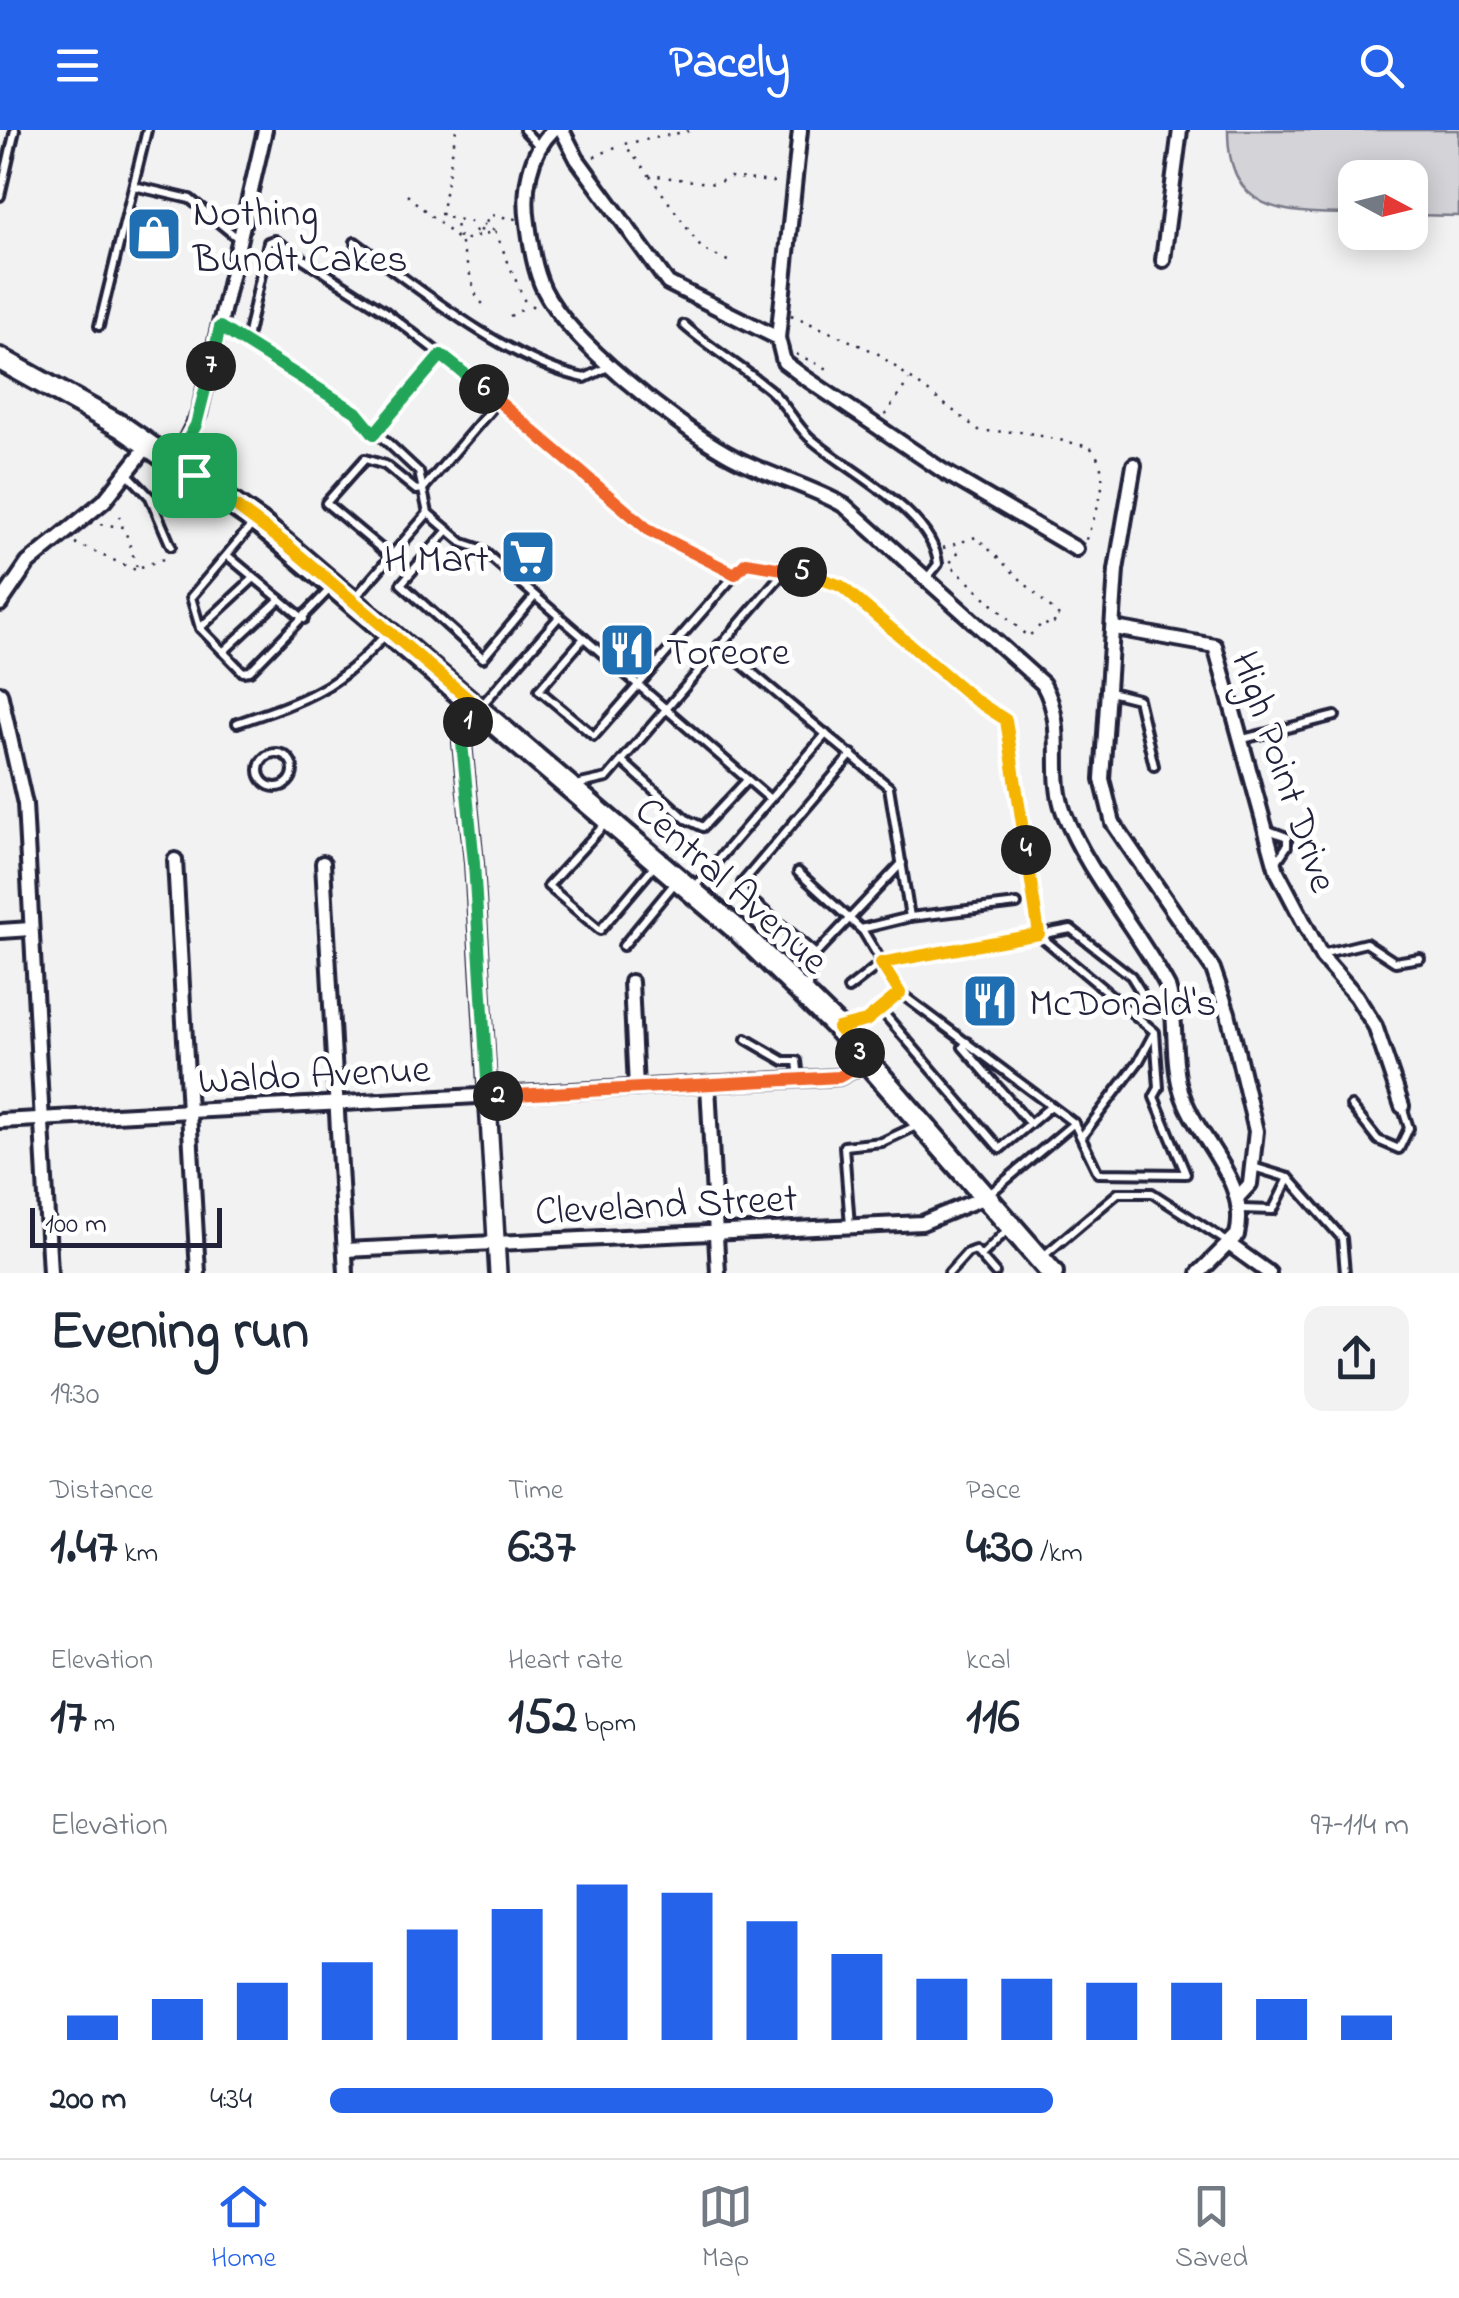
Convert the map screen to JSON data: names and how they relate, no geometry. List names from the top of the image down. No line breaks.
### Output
{"streets":{"main road":["Central Avenue"],"street":["High Point Drive","Waldo Avenue","Cleveland Street"]},"crossings":[["Central Avenue","Waldo Avenue"],["Central Avenue","Cleveland Street"]],"places":{"shop":["Nothing Bundt Cakes"],"supermarket":["H Mart"],"restaurant":["Toreore","McDonald's"]},"scale_bar":"100 m","north":"right","page":{"header":"Pacely","pins":["7","6","5","1","4","3","2"],"scale":"100 m","heading":["Evening run","19:30"],"stats":[["Distance","1.47 km"],["Time","6:37"],["Pace","4:30 /km"],["Elevation","17 m"],["Heart rate","152 bpm"],["kcal","116"]],"chart":["Elevation","97–114 m"],"list":[{"name":"200 m","note":"4:34"}],"tabs":["Home","Map","Saved"]}}
